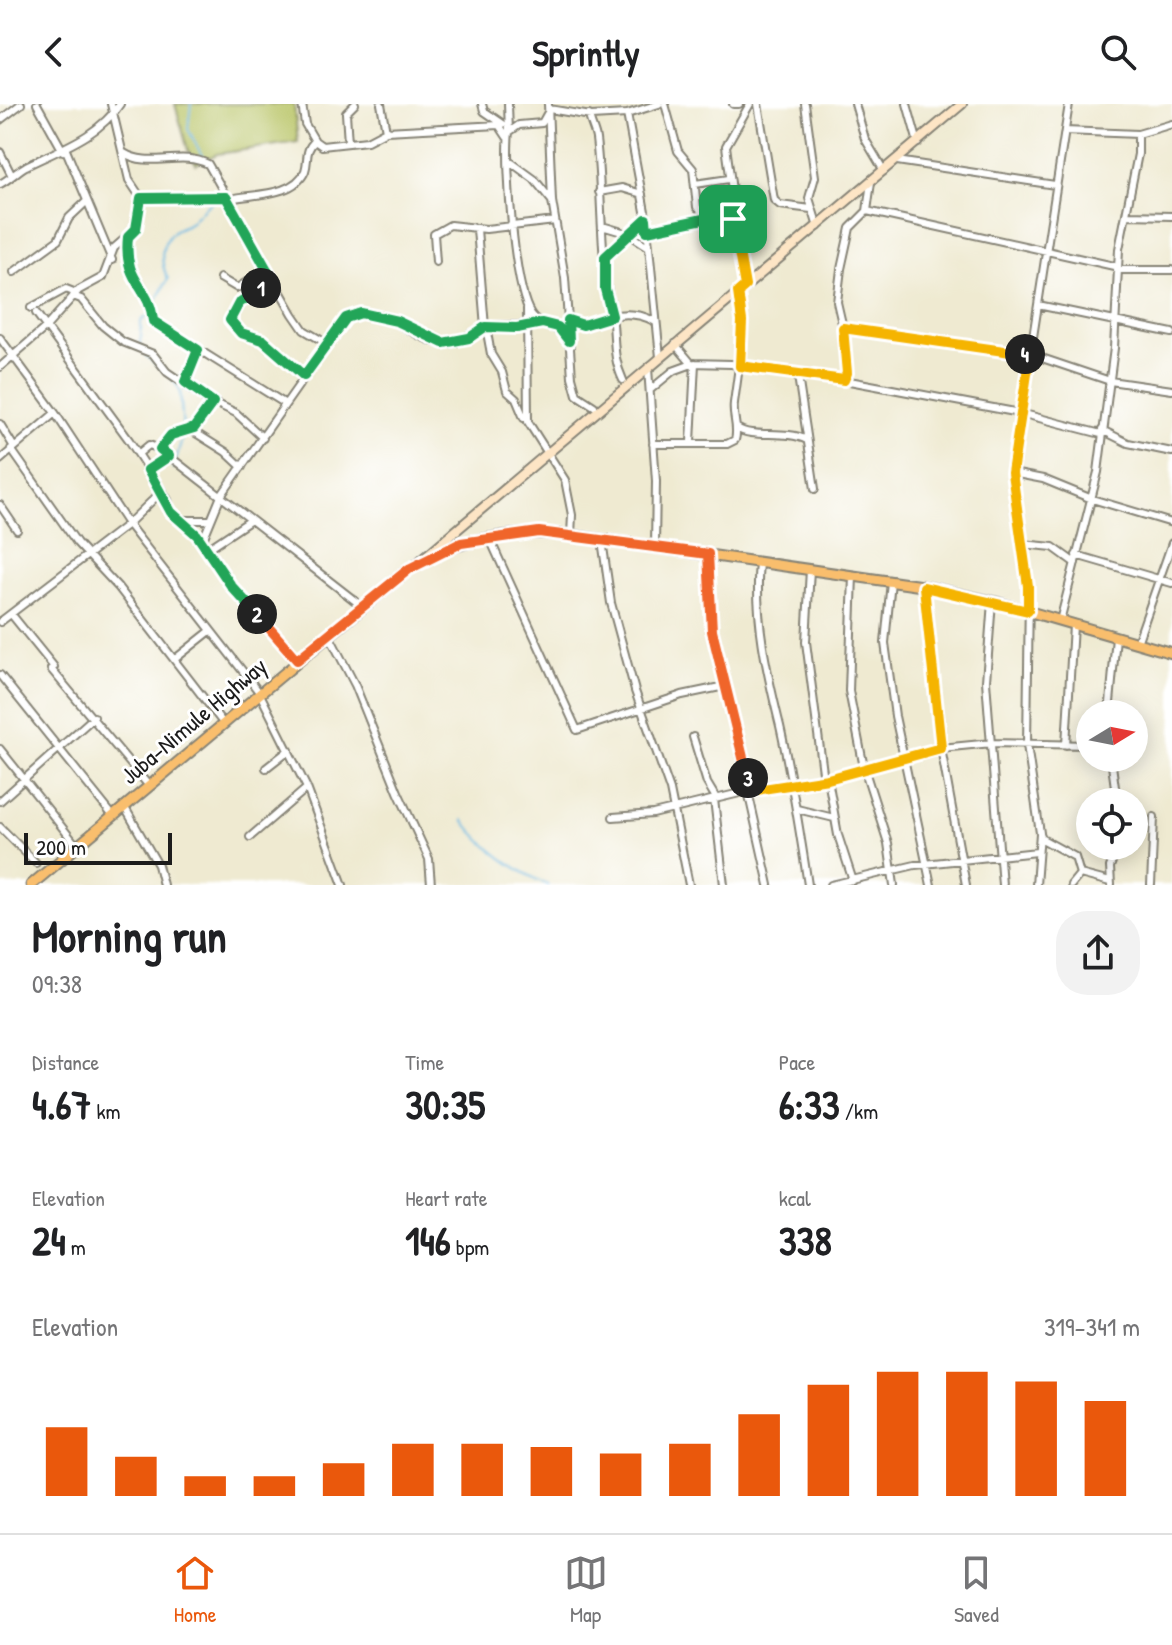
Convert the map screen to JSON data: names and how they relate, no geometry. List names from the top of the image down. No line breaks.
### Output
{"streets":{"main road":["Juba–Nimule Highway"]},"scale_bar":"200 m","north":"right","page":{"header":"Sprintly","pins":["1","4","2","3"],"scale":"200 m","heading":["Morning run","09:38"],"stats":[["Distance","4.67 km"],["Time","30:35"],["Pace","6:33 /km"],["Elevation","24 m"],["Heart rate","146 bpm"],["kcal","338"]],"chart":["Elevation","319–341 m"],"tabs":["Home","Map","Saved"]}}
